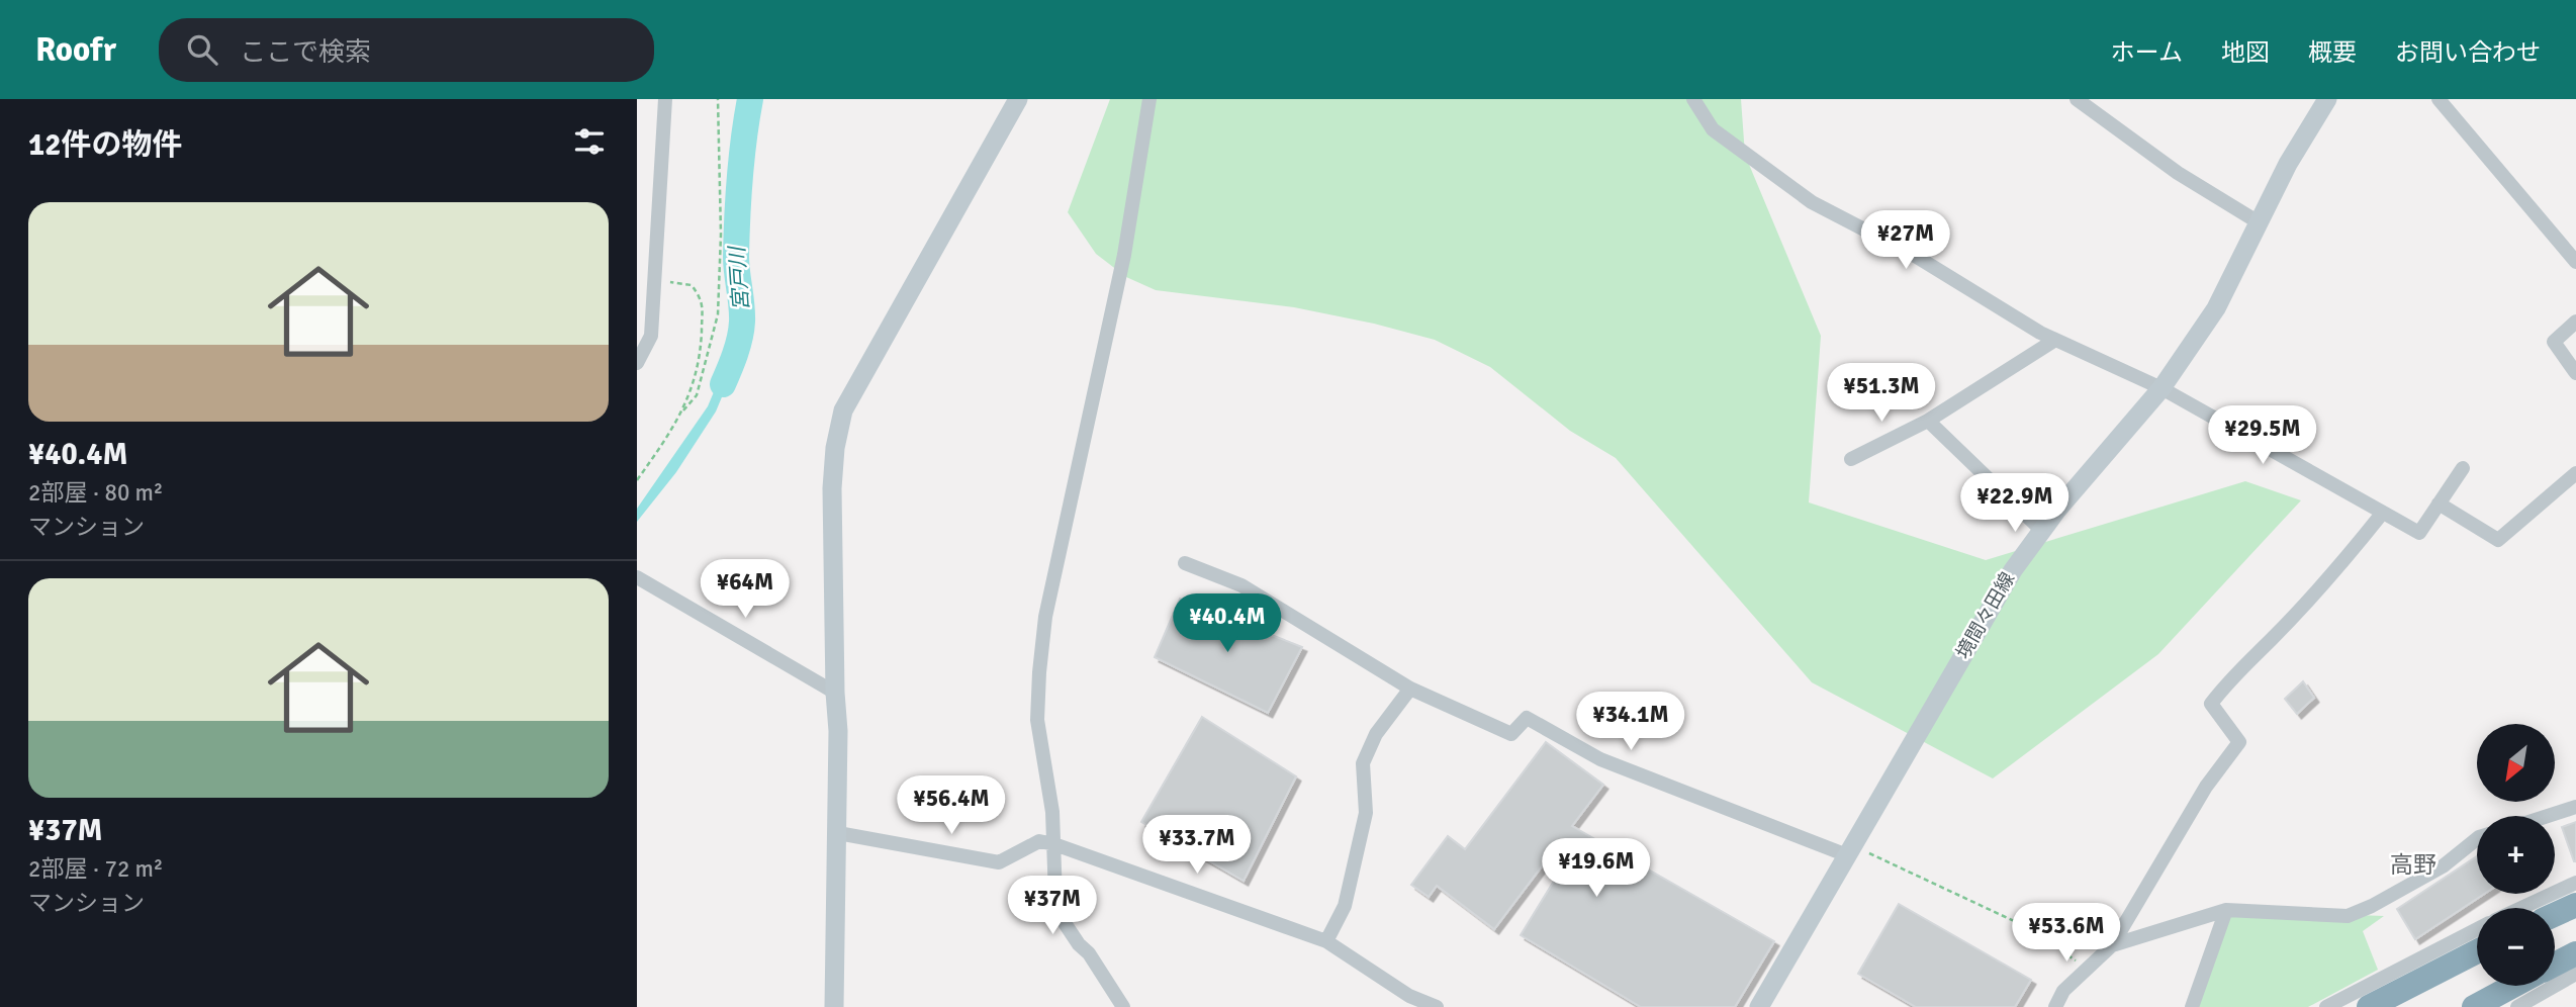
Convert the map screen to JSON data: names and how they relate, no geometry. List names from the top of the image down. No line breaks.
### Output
{"streets":{"main road":["境間々田線"]},"districts":["高野"],"water":["宮戸川"],"north":"bottom left","page":{"header":"Roofr","search":"ここで検索","nav":["ホーム","地図","概要","お問い合わせ"],"heading":"12件の物件","list":[{"name":"¥40.4M","note":"2部屋 · 80 m² · マンション"},{"name":"¥37M","note":"2部屋 · 72 m² · マンション"}],"price":["¥27M","¥51.3M","¥29.5M","¥22.9M","¥64M","¥40.4M","¥34.1M","¥56.4M","¥33.7M","¥19.6M","¥37M","¥53.6M"],"map_buttons":["+","−"]}}
